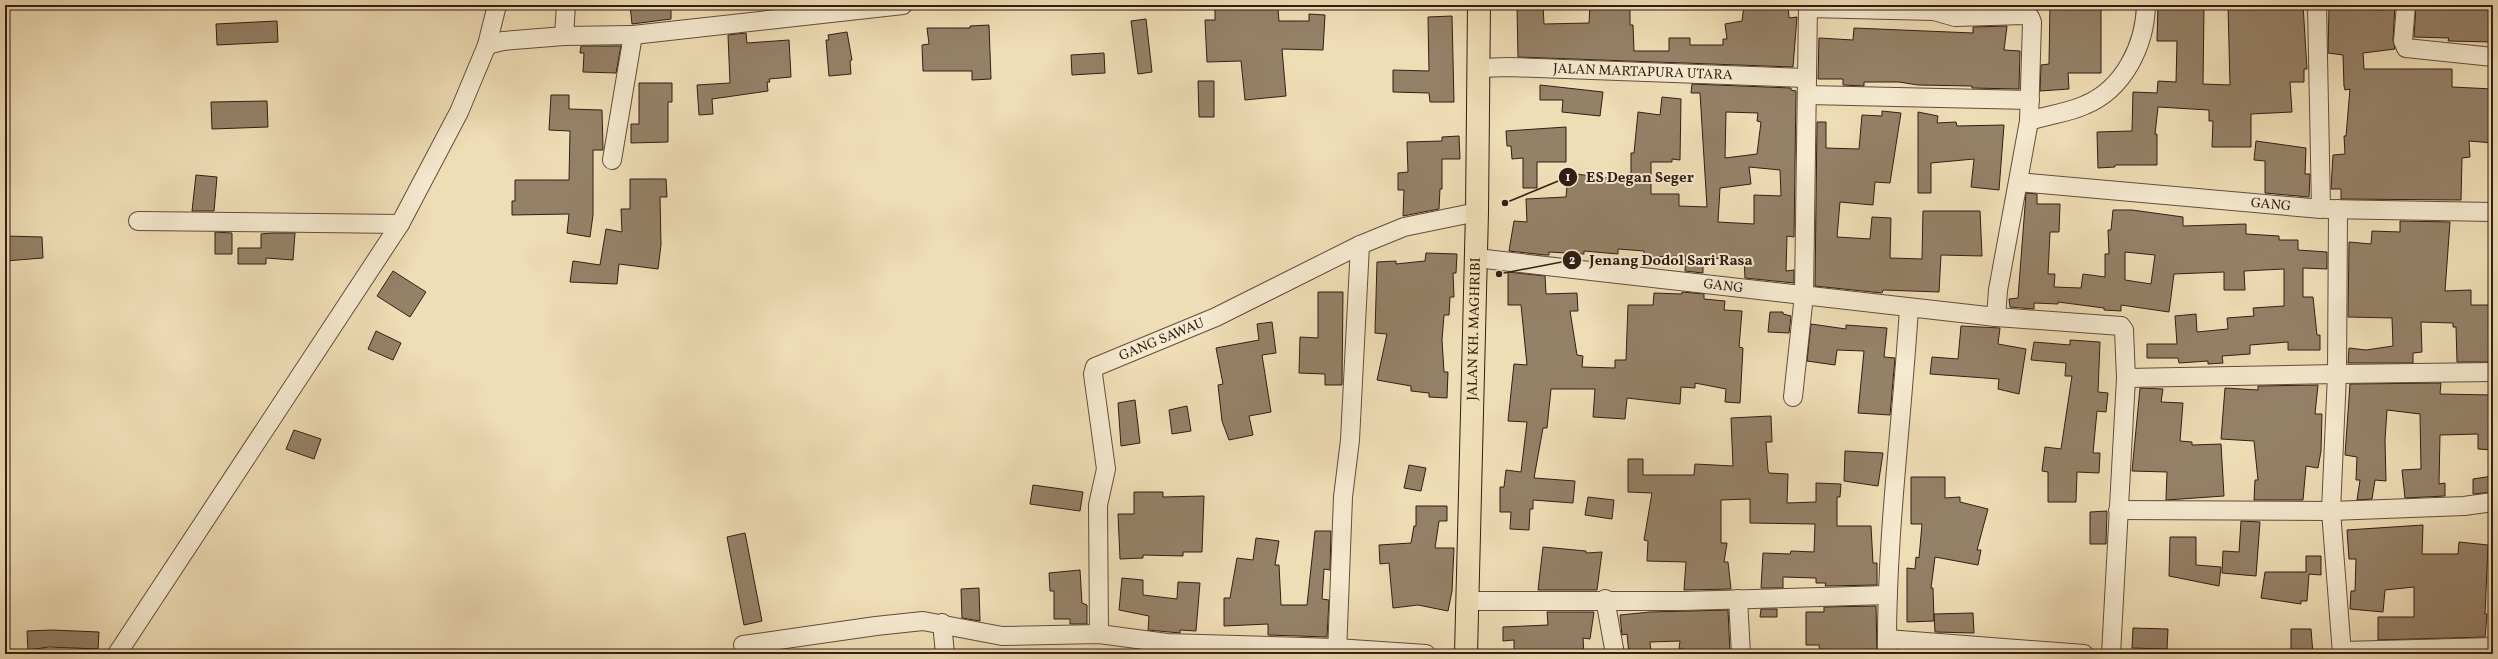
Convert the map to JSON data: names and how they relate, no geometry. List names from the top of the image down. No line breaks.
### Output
{"streets":{"highway":["JALAN KH. MAGHRIBI"],"street":["JALAN MARTAPURA UTARA","GANG","GANG SAWAU"]},"crossings":[["JALAN MARTAPURA UTARA","JALAN KH. MAGHRIBI"],["GANG","JALAN KH. MAGHRIBI"],["JALAN KH. MAGHRIBI","GANG SAWAU"]],"places":["ES Degan Seger","Jenang Dodol Sari Rasa"]}
